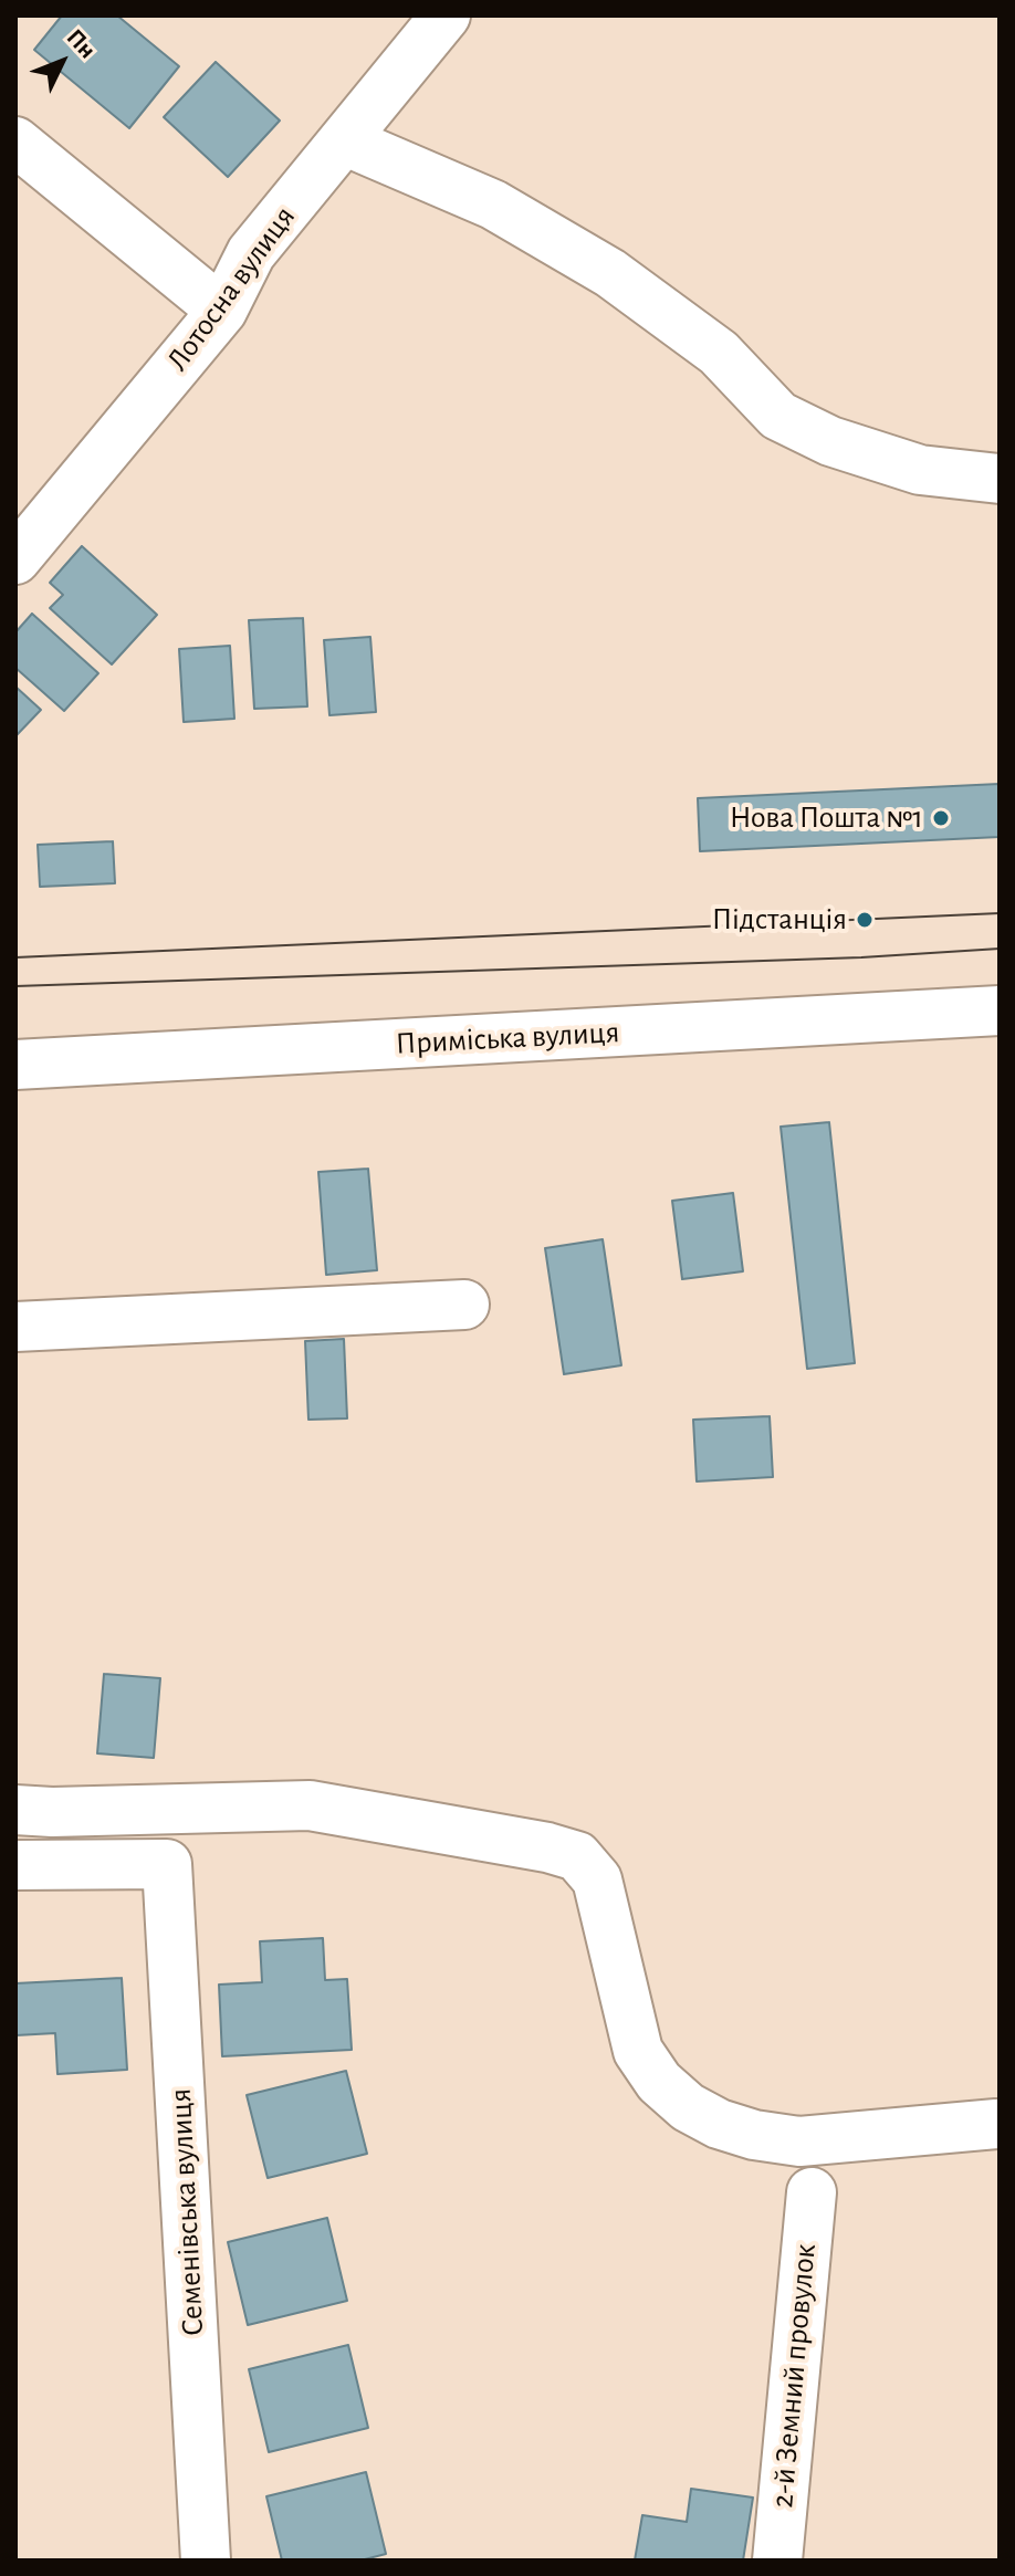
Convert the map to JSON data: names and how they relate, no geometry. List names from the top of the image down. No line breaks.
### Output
{"streets":{"street":["Лотосна вулиця","Приміська вулиця","Семенівська вулиця","2-й Земний провулок"]},"places":["Нова Пошта №1","Підстанція"],"north":"top right"}
